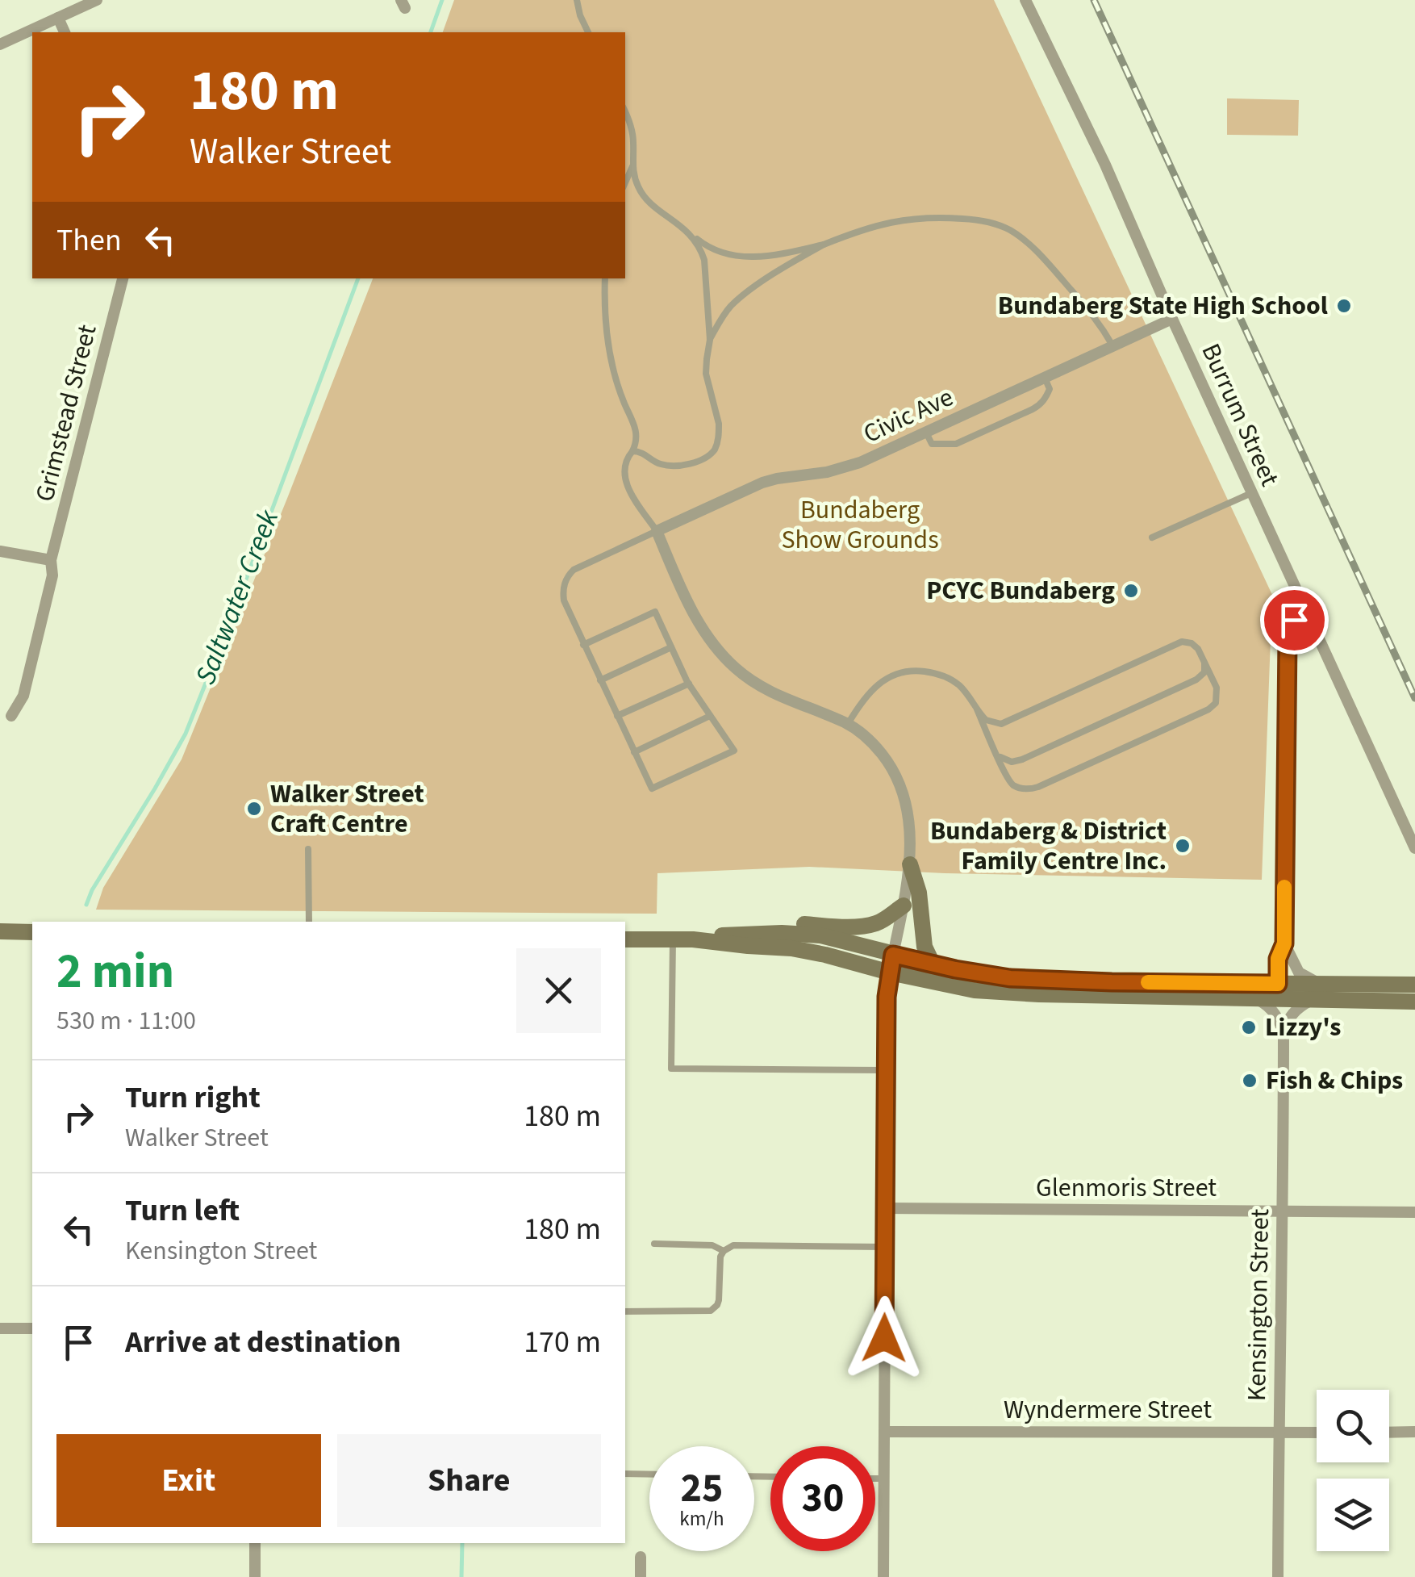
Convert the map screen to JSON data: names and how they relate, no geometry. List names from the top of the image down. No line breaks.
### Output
{"streets":{"street":["Grimstead Street","Burrum Street","Civic Ave","Glenmoris Street","Kensington Street","Wyndermere Street"]},"crossings":[["Burrum Street","Civic Ave"],["Glenmoris Street","Kensington Street"],["Kensington Street","Wyndermere Street"]],"water":["Saltwater Creek"],"parks":["Bundaberg Show Grounds"],"places":["Bundaberg State High School","PCYC Bundaberg","Walker Street Craft Centre","Bundaberg & District Family Centre Inc.","Lizzy's","Fish & Chips"],"page":{"turn":["180 m","Walker Street"],"then":"Then","heading":["2 min","530 m · 11:00"],"list":[{"name":"Turn right","note":"Walker Street","value":"180 m"},{"name":"Turn left","note":"Kensington Street","value":"180 m"},{"name":"Arrive at destination","value":"170 m"}],"buttons":["Exit","Share"],"speed":"25 km/h","limit":"30"}}
